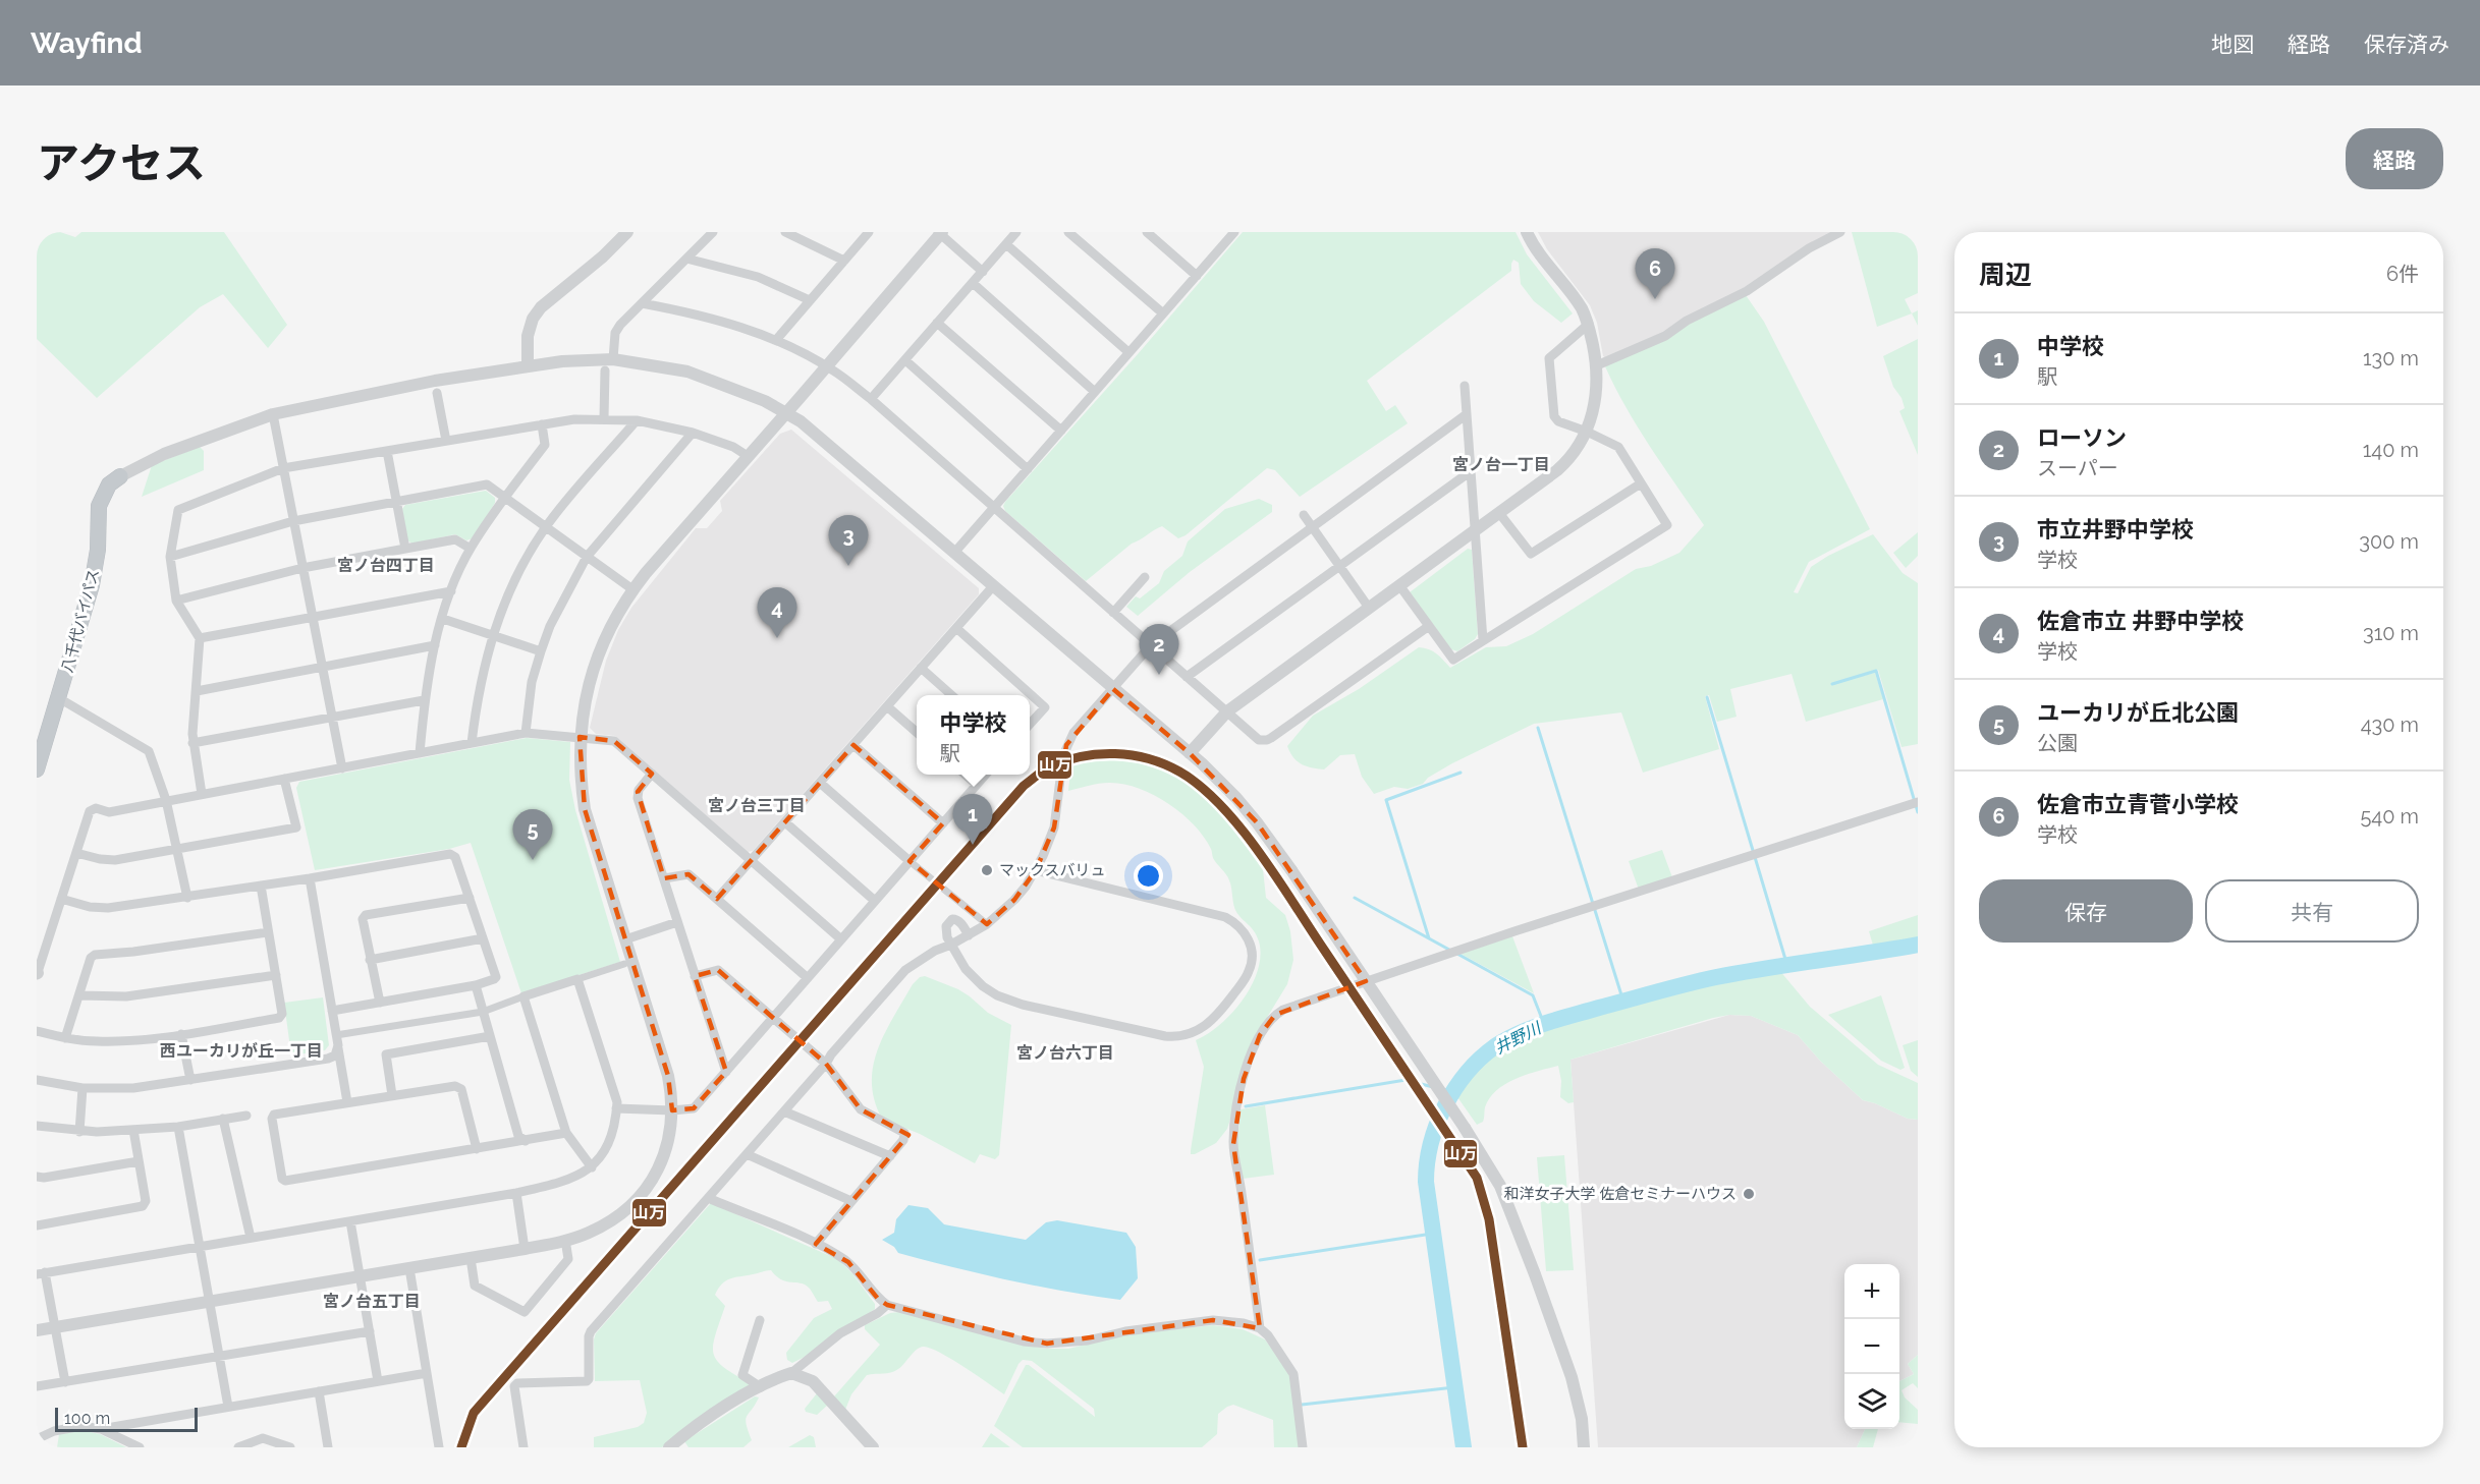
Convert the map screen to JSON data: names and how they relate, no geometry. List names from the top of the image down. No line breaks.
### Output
{"streets":{"highway":["八千代バイパス"]},"districts":["宮ノ台一丁目","宮ノ台四丁目","宮ノ台三丁目","西ユーカリが丘一丁目","宮ノ台六丁目","宮ノ台五丁目"],"water":["井野川"],"places":["マックスバリュ","和洋女子大学 佐倉セミナーハウス"],"lines":["transit line 山万"],"scale_bar":"100 m","page":{"header":"Wayfind","nav":["地図","経路","保存済み"],"title":"アクセス","buttons":["経路",["保存","共有"]],"heading":["周辺","6件"],"pins":["6","3","4","2","1","5"],"list":[{"mark":"1","name":"中学校","note":"駅","value":"130 m"},{"mark":"2","name":"ローソン","note":"スーパー","value":"140 m"},{"mark":"3","name":"市立井野中学校","note":"学校","value":"300 m"},{"mark":"4","name":"佐倉市立 井野中学校","note":"学校","value":"310 m"},{"mark":"5","name":"ユーカリが丘北公園","note":"公園","value":"430 m"},{"mark":"6","name":"佐倉市立青菅小学校","note":"学校","value":"540 m"}],"popup":["中学校","駅"],"map_buttons":["+","−"],"scale":"100 m"}}
